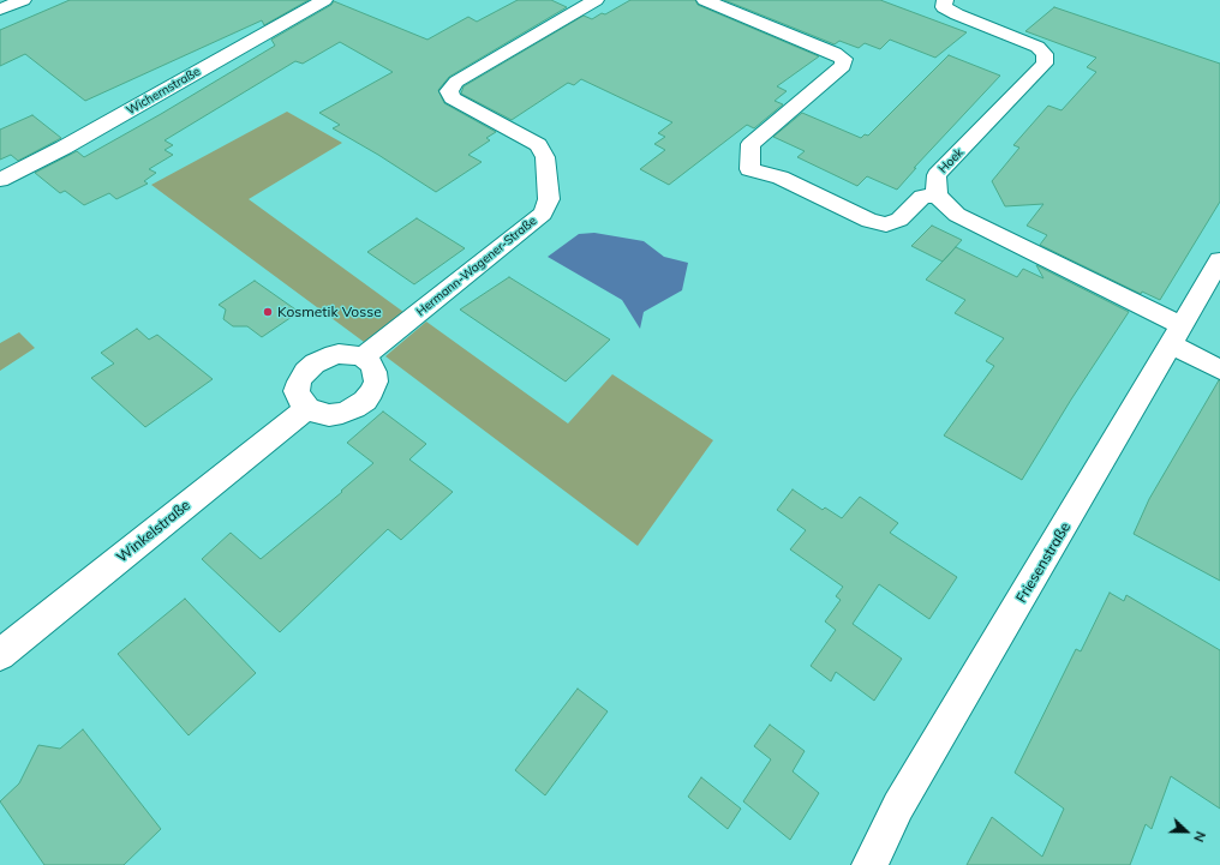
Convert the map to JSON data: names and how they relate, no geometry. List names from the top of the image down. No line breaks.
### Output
{"streets":{"street":["Wichernstraße","Hoek","Hermann-Wagener-Straße","Winkelstraße","Friesenstraße"]},"crossings":[["Hermann-Wagener-Straße","Winkelstraße"]],"places":["Kosmetik Vosse"],"north":"right"}
